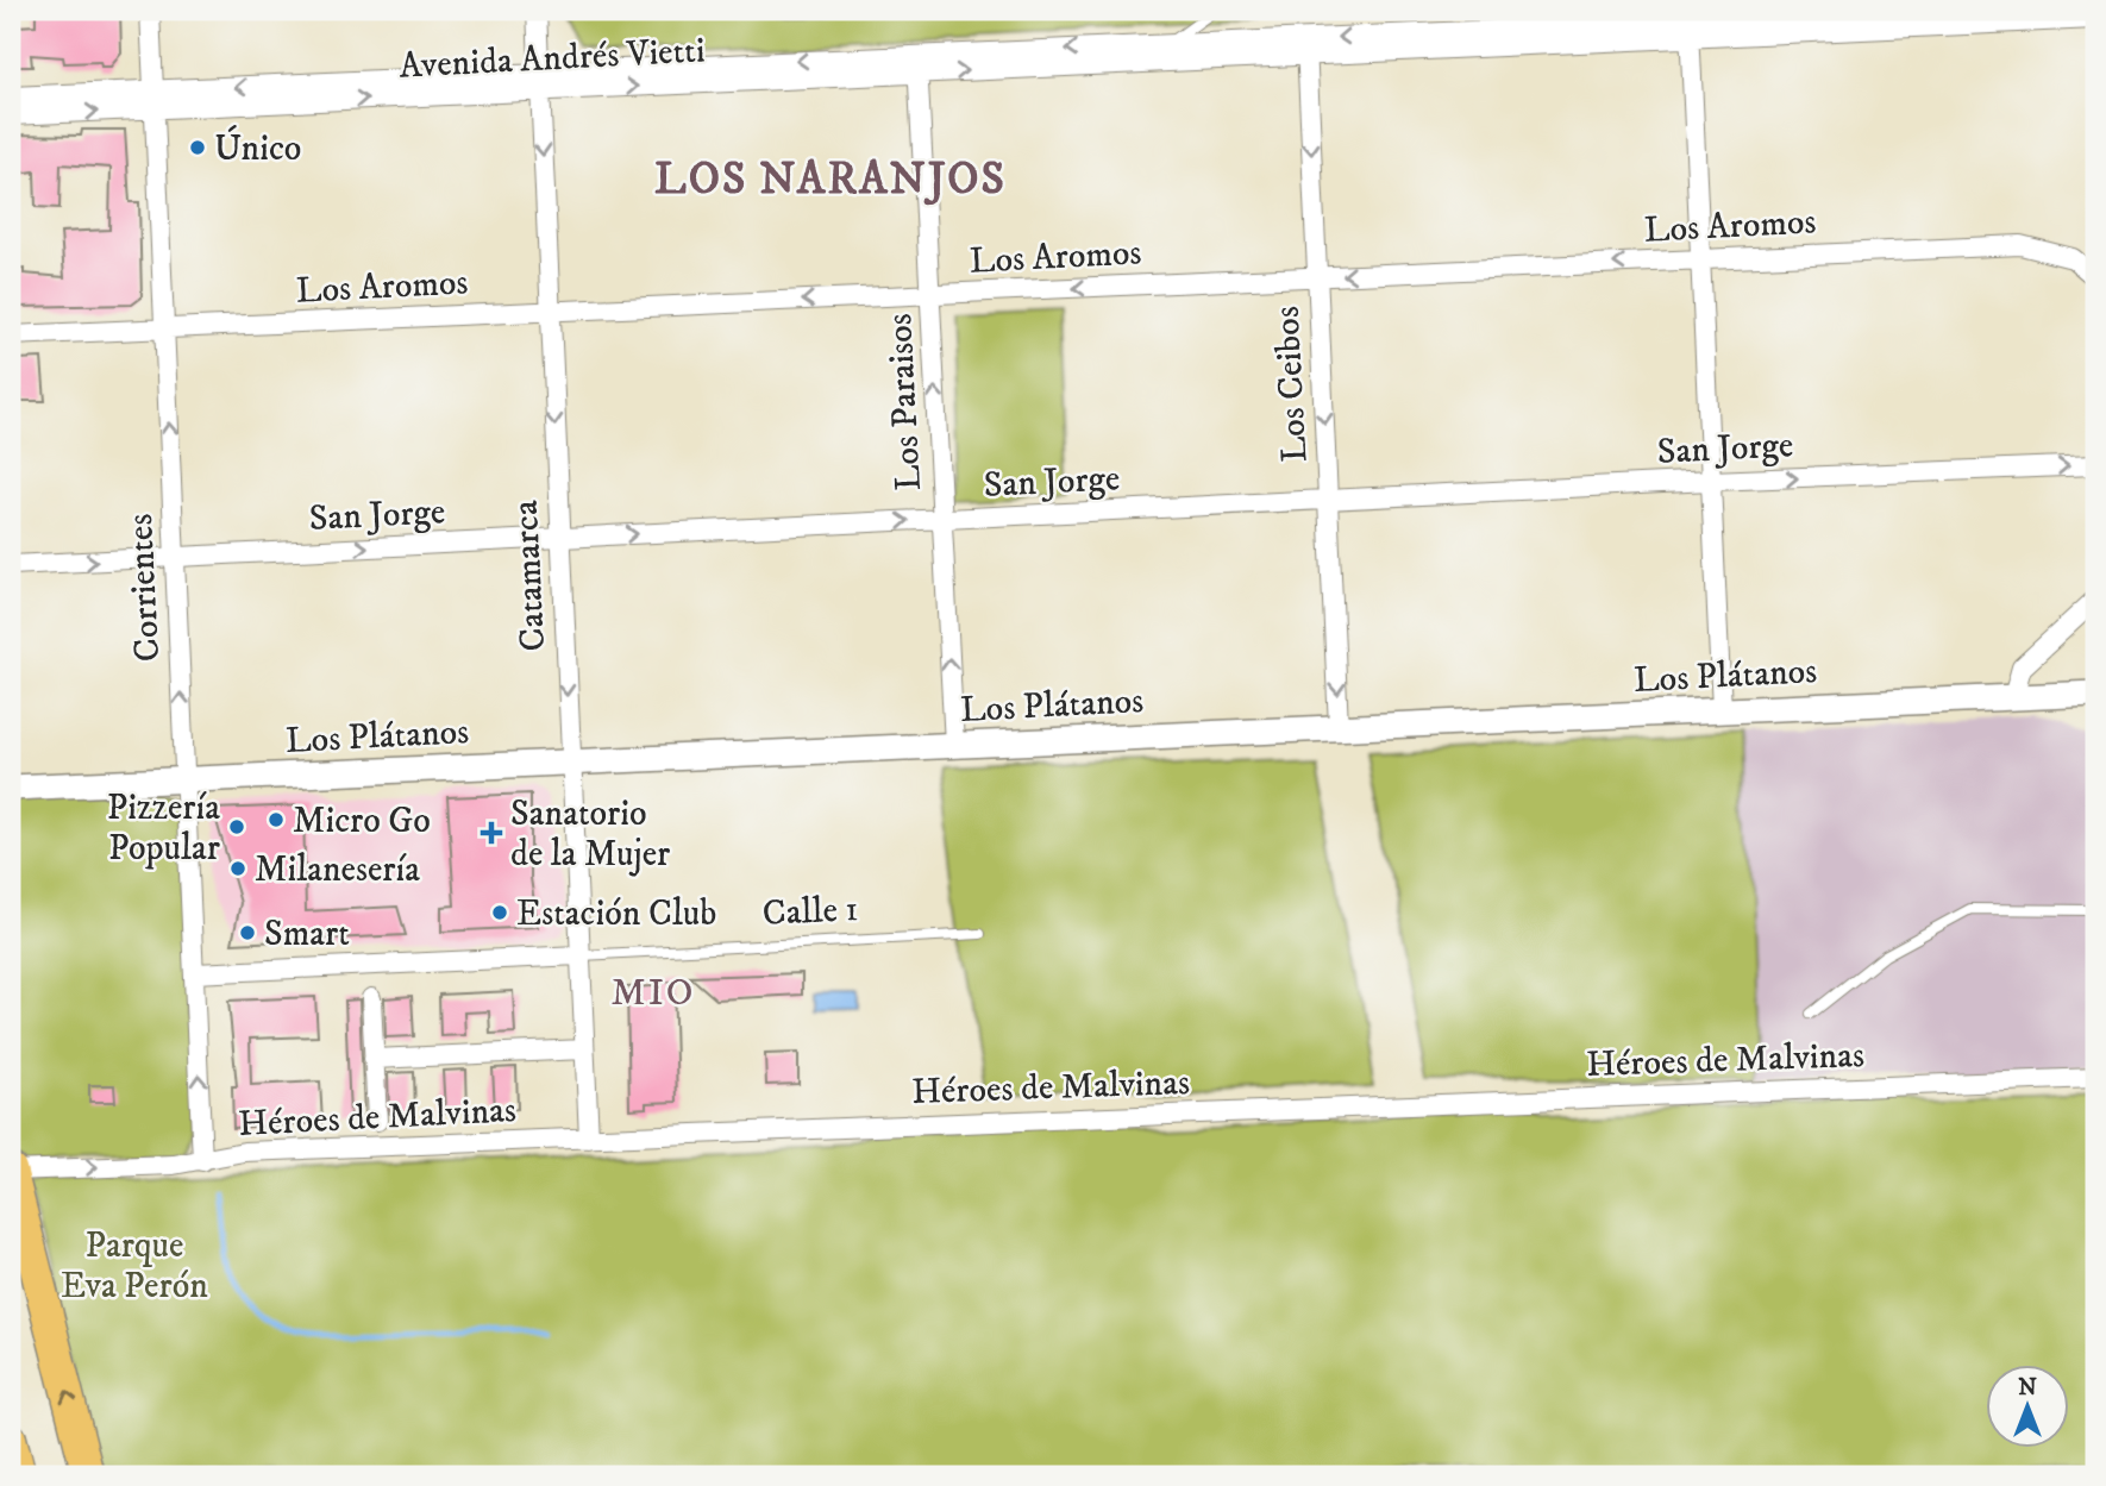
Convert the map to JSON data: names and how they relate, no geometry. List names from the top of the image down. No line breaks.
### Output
{"streets":{"street":["Avenida Andrés Vietti","Los Aromos","Los Ceibos","Los Paraisos","San Jorge","Catamarca","Corrientes","Los Plátanos","Calle 1","Héroes de Malvinas"]},"crossings":[["Avenida Andrés Vietti","Los Ceibos"],["Avenida Andrés Vietti","Los Paraisos"],["Avenida Andrés Vietti","Catamarca"],["Avenida Andrés Vietti","Corrientes"],["Los Aromos","Los Ceibos"],["Los Aromos","Los Paraisos"],["Los Aromos","Catamarca"],["Los Aromos","Corrientes"],["Los Ceibos","San Jorge"],["Los Ceibos","Los Plátanos"],["Los Paraisos","San Jorge"],["Los Paraisos","Los Plátanos"],["San Jorge","Catamarca"],["San Jorge","Corrientes"],["Catamarca","Los Plátanos"],["Catamarca","Calle 1"],["Catamarca","Héroes de Malvinas"],["Corrientes","Los Plátanos"],["Corrientes","Calle 1"],["Corrientes","Héroes de Malvinas"]],"one_way":["Los Aromos","Los Ceibos","Los Paraisos","San Jorge","Catamarca","Corrientes"],"districts":["LOS NARANJOS","MIO"],"parks":["Parque Eva Perón"],"places":{"other":["Único","Micro Go","Pizzería Popular","Milanesería","Estación Club","Smart"],"health":["Sanatorio de la Mujer"]},"north":"top"}
